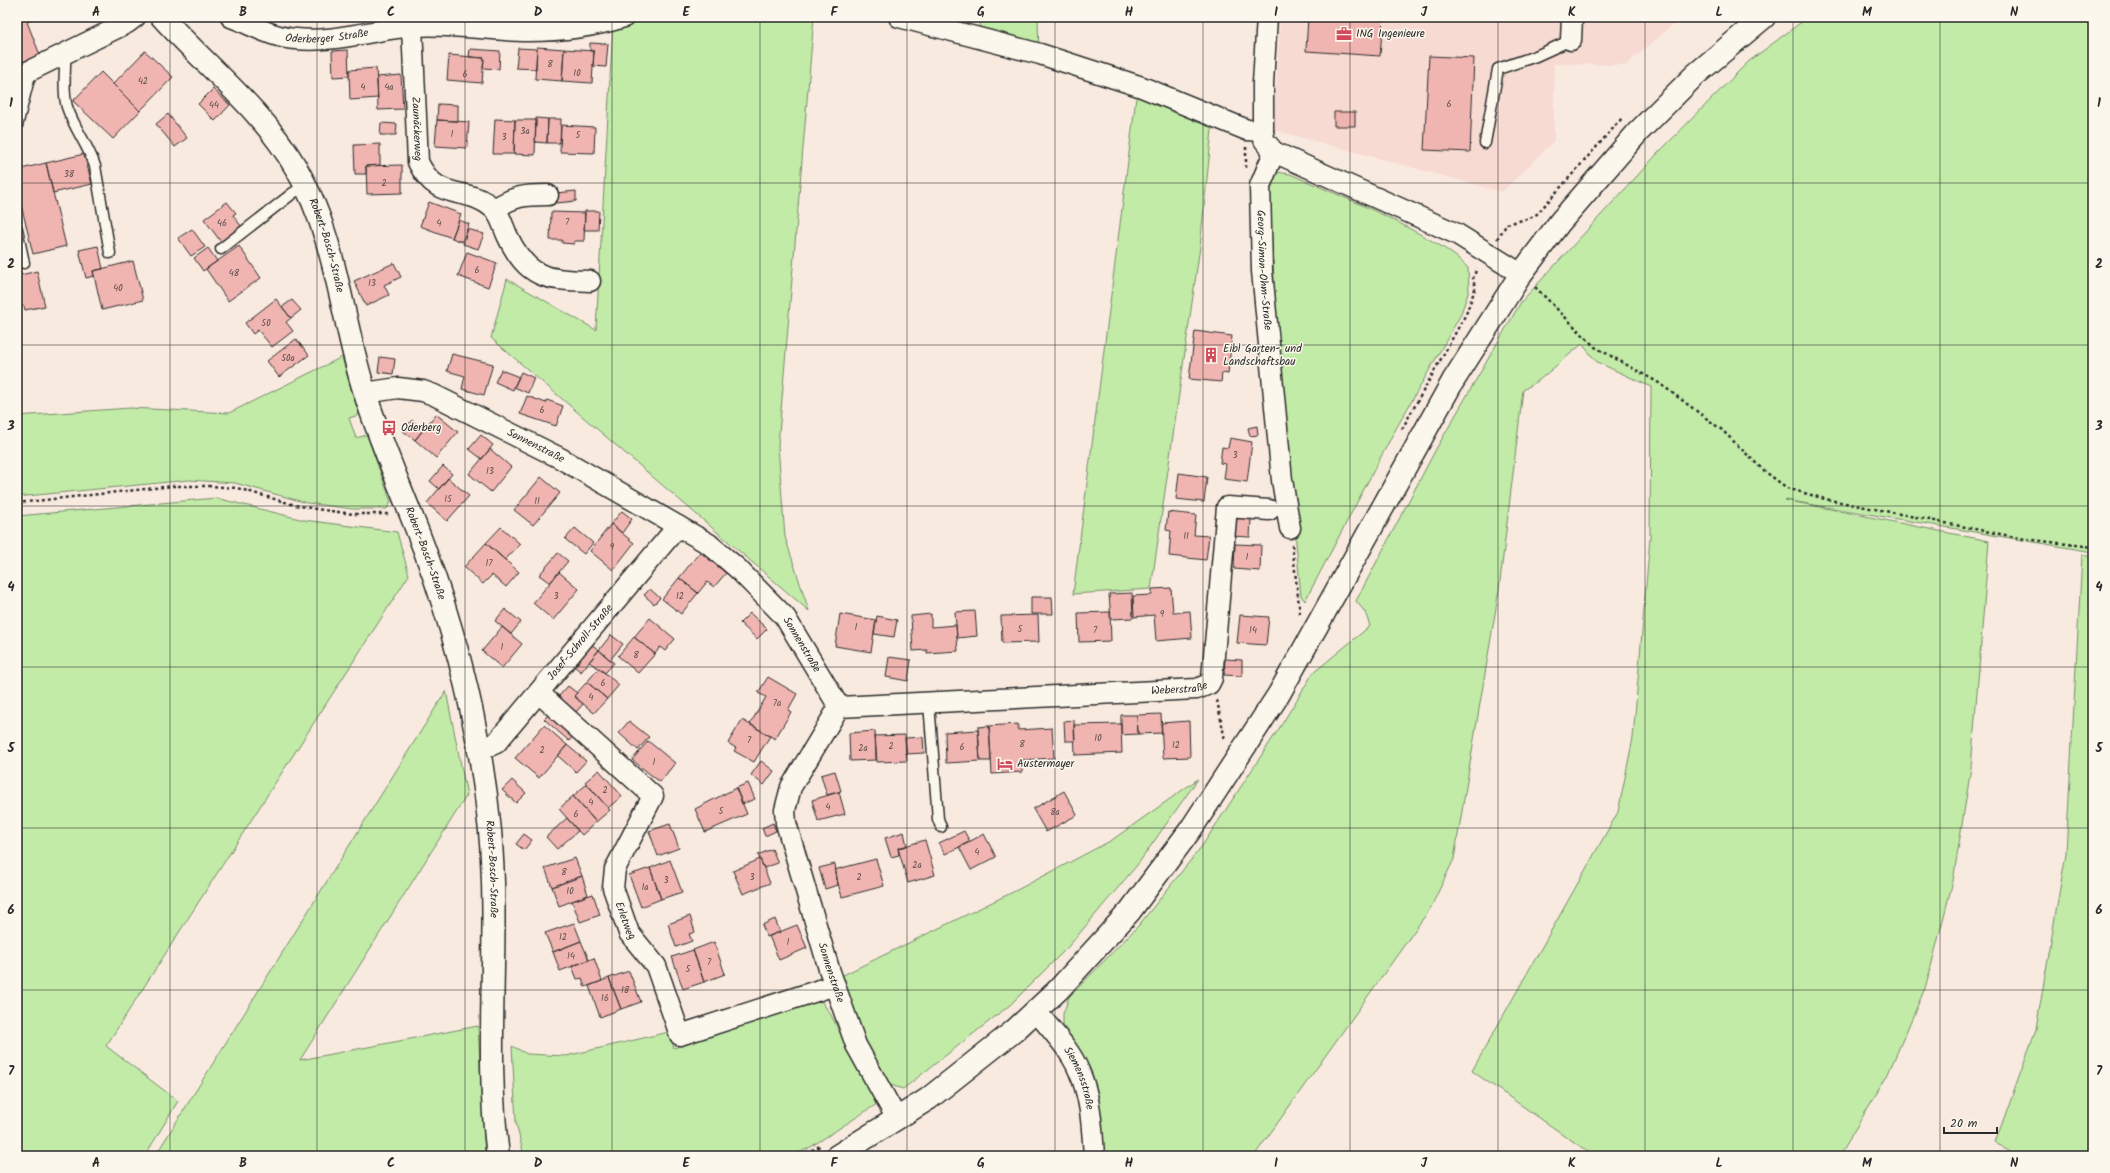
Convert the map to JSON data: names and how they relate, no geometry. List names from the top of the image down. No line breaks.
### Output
{"streets":{"street":["Oderberger Straße","Zaunäckerweg","Robert-Bosch-Straße","Georg-Simon-Ohm-Straße","Sonnenstraße","Josef-Schroll-Straße","Weberstraße","Erletweg","Siemensstraße"]},"crossings":[["Oderberger Straße","Zaunäckerweg"],["Robert-Bosch-Straße","Sonnenstraße"],["Robert-Bosch-Straße","Josef-Schroll-Straße"],["Sonnenstraße","Josef-Schroll-Straße"],["Sonnenstraße","Weberstraße"],["Sonnenstraße","Erletweg"],["Josef-Schroll-Straße","Erletweg"]],"places":{"office":["ING Ingenieure"],"building":["Eibl Garten- und Landschaftsbau"],"bus stop":["Oderberg"],"hotel":["Austermayer"]},"house_numbers":["8","10","6","42","4","4a","6","44","3a","1","5","3","38","2","7","46","4","6","48","13","40","50","50a","6","3","13","15","11","11","9","1","17","3","12","9","1","5","7","14","1","8","6","4","7a","10","7","8","12","2","6","2a","2","1","2","4","4","5","8a","6","4","2a","8","3","2","3","1a","10","12","1","14","7","5","18","16"],"scale_bar":"20 m","grid":{"columns":["A","B","C","D","E","F","G","H","I","J","K","L","M","N"],"rows":["1","2","3","4","5","6","7"]}}
